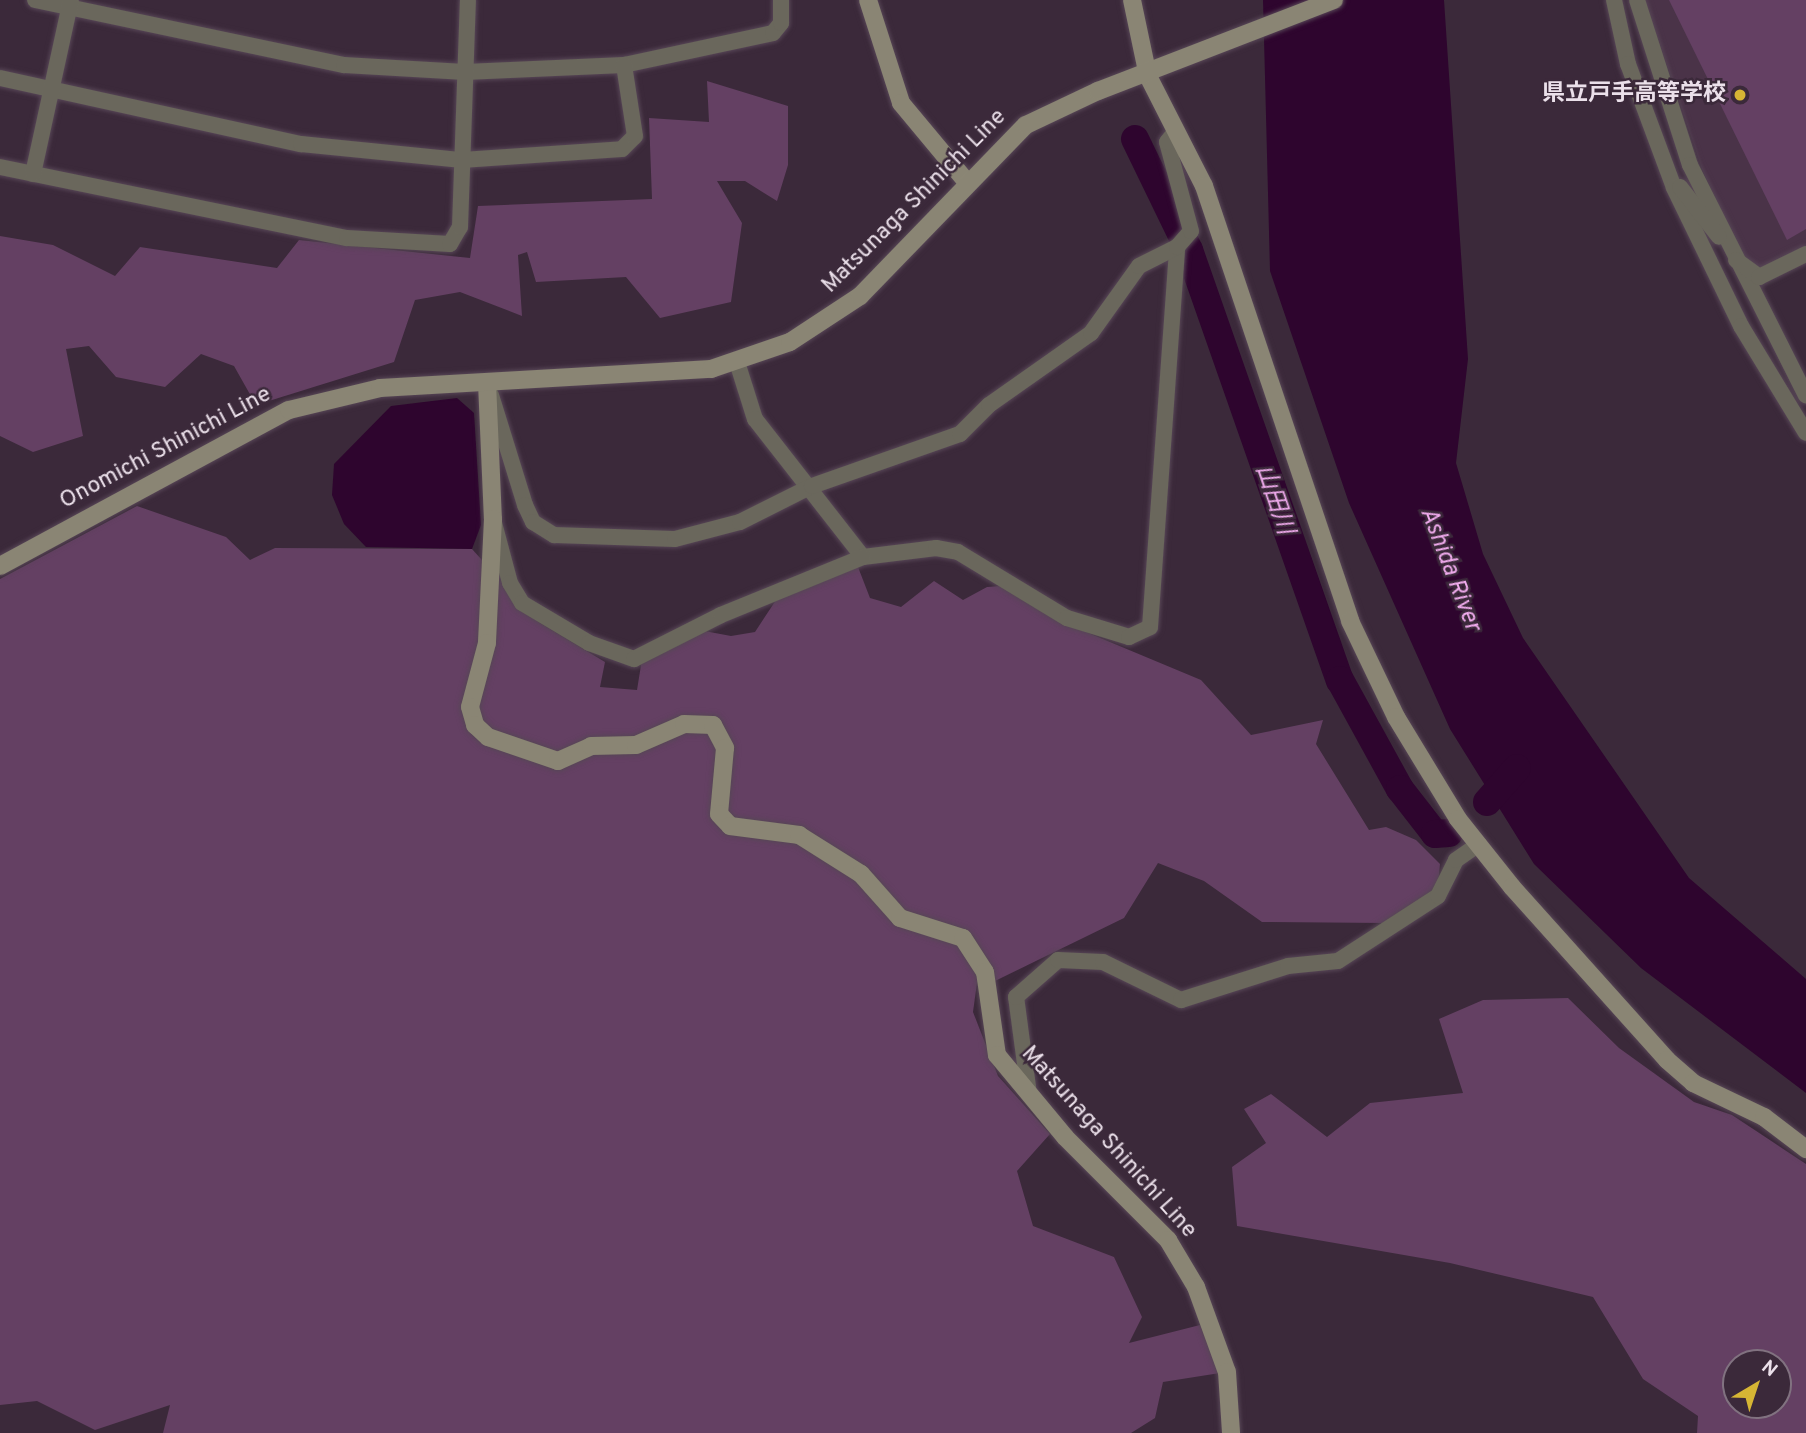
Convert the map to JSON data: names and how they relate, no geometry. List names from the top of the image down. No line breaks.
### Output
{"streets":{"main road":["Matsunaga Shinichi Line","Onomichi Shinichi Line"]},"crossings":[["Matsunaga Shinichi Line","Onomichi Shinichi Line"]],"water":["山田川","Ashida River"],"places":["県立戸手高等学校"],"north":"top right"}
